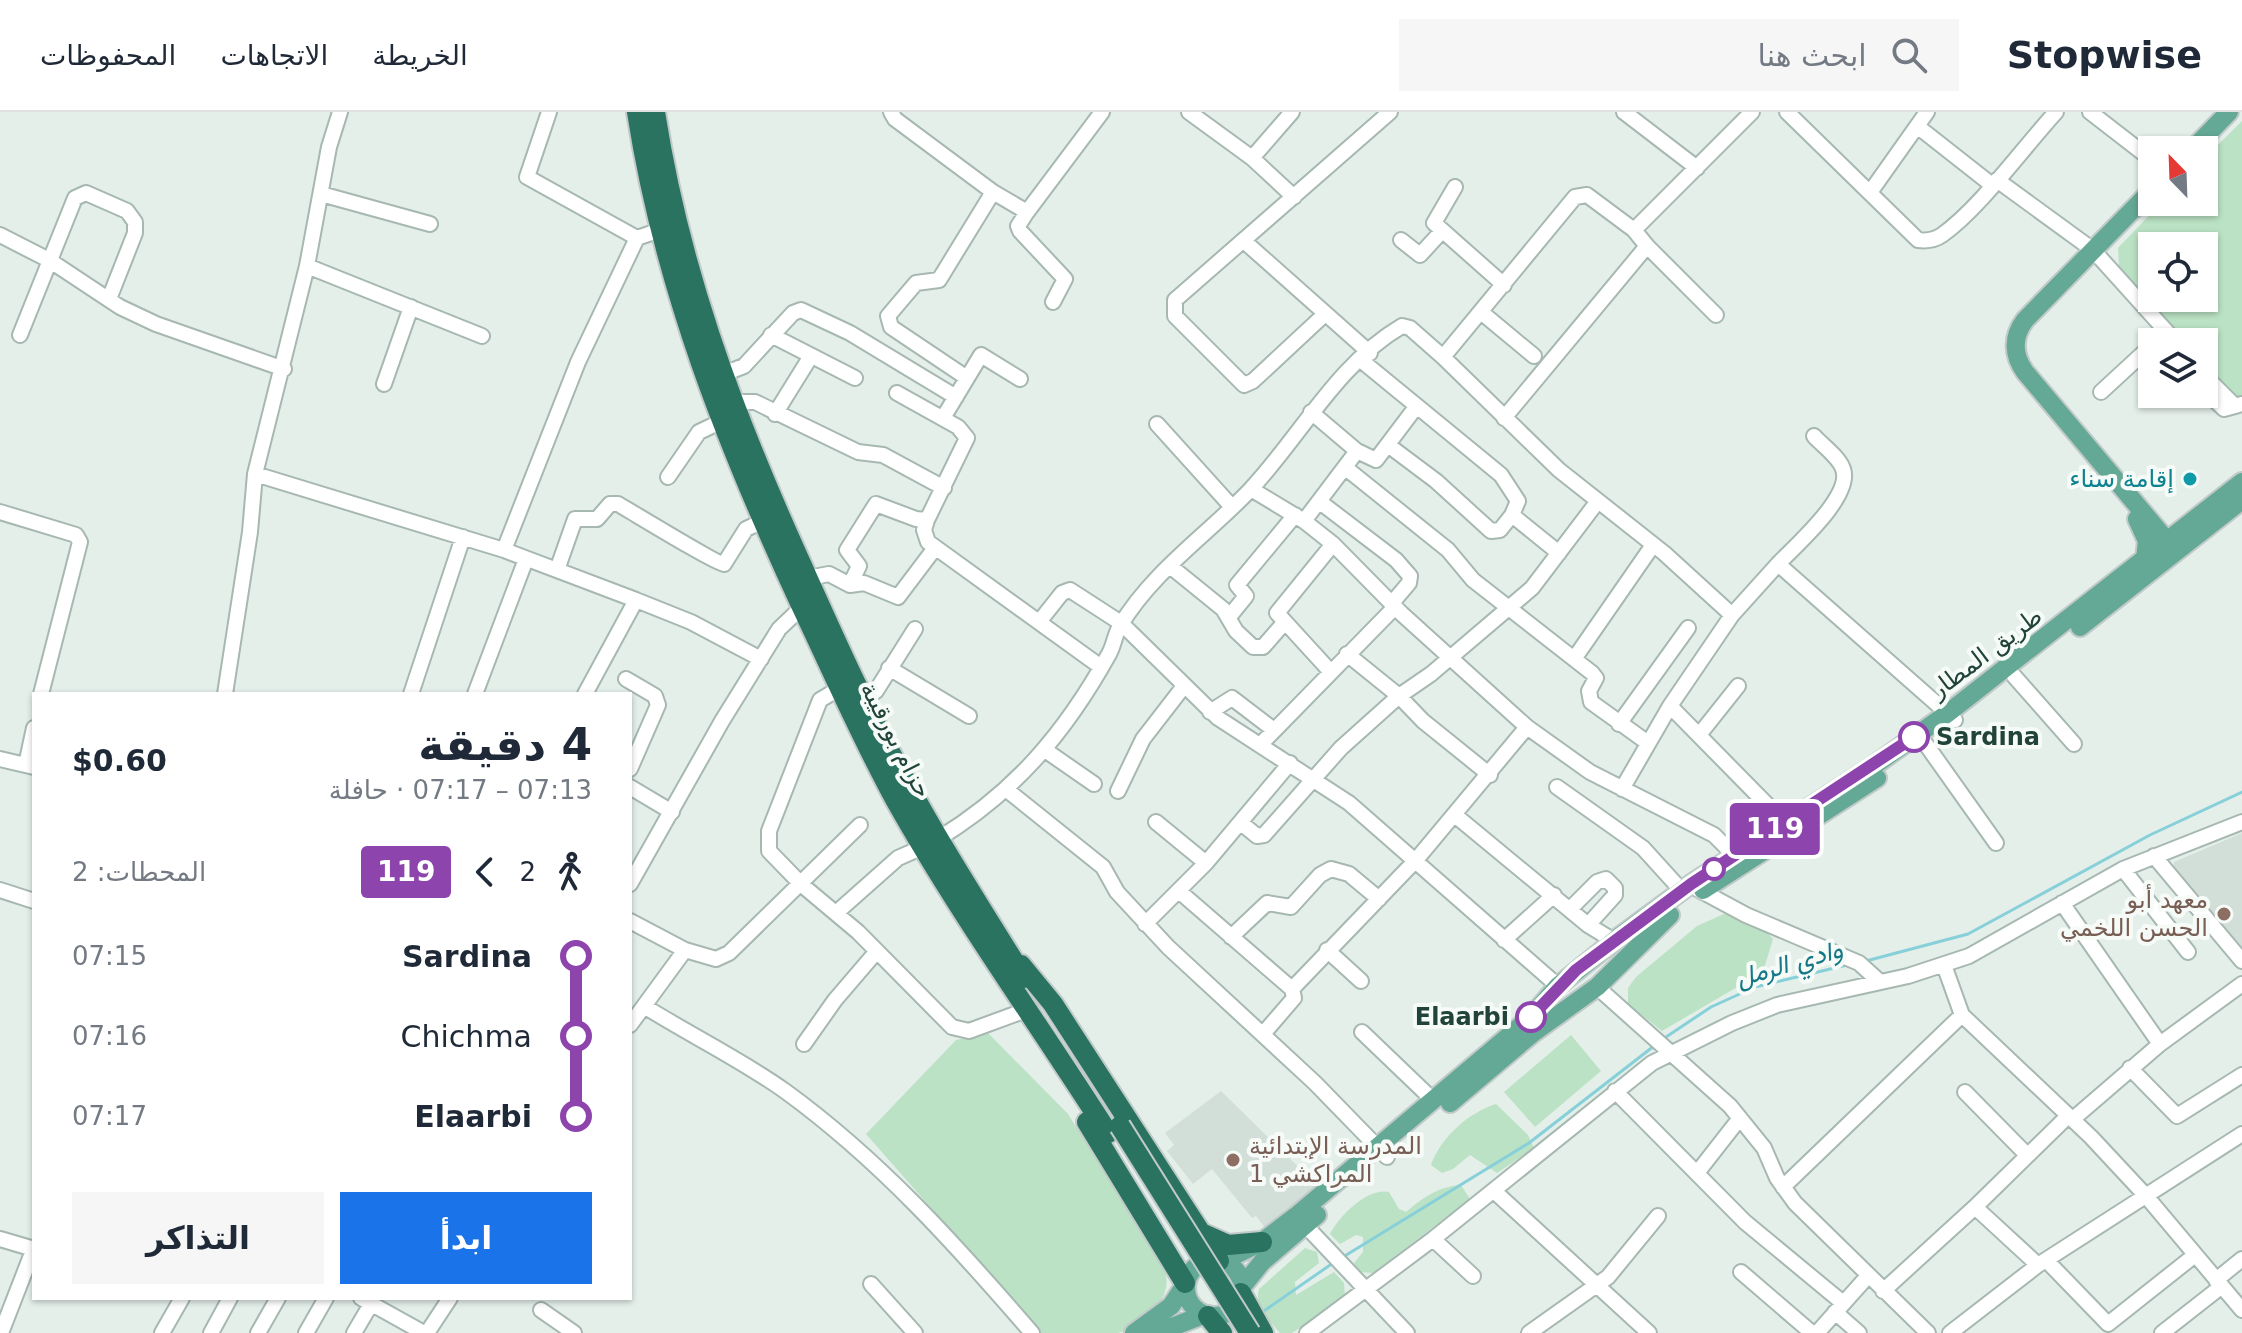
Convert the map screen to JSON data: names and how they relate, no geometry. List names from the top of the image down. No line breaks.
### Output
{"streets":{"highway":["حزام بورقيبة"],"main road":["طريق المطار"]},"water":["وادي الرمل"],"places":["إقامة سناء","Sardina","معهد أبو الحسن اللخمي","Elaarbi","المدرسة الإبتدائية المراكشي 1"],"lines":["bus line 119"],"north":"top left","page":{"header":"Stopwise","search":"ابحث هنا","nav":["الخريطة","الاتجاهات","المحفوظات"],"on_map":"119","heading":["4 دقيقة","07:13 – 07:17 · حافلة","$0.60"],"legs":["2","119","المحطات: 2"],"list":[{"name":"Sardina","value":"07:15"},{"name":"Chichma","value":"07:16"},{"name":"Elaarbi","value":"07:17"}],"buttons":["ابدأ","التذاكر"]}}
